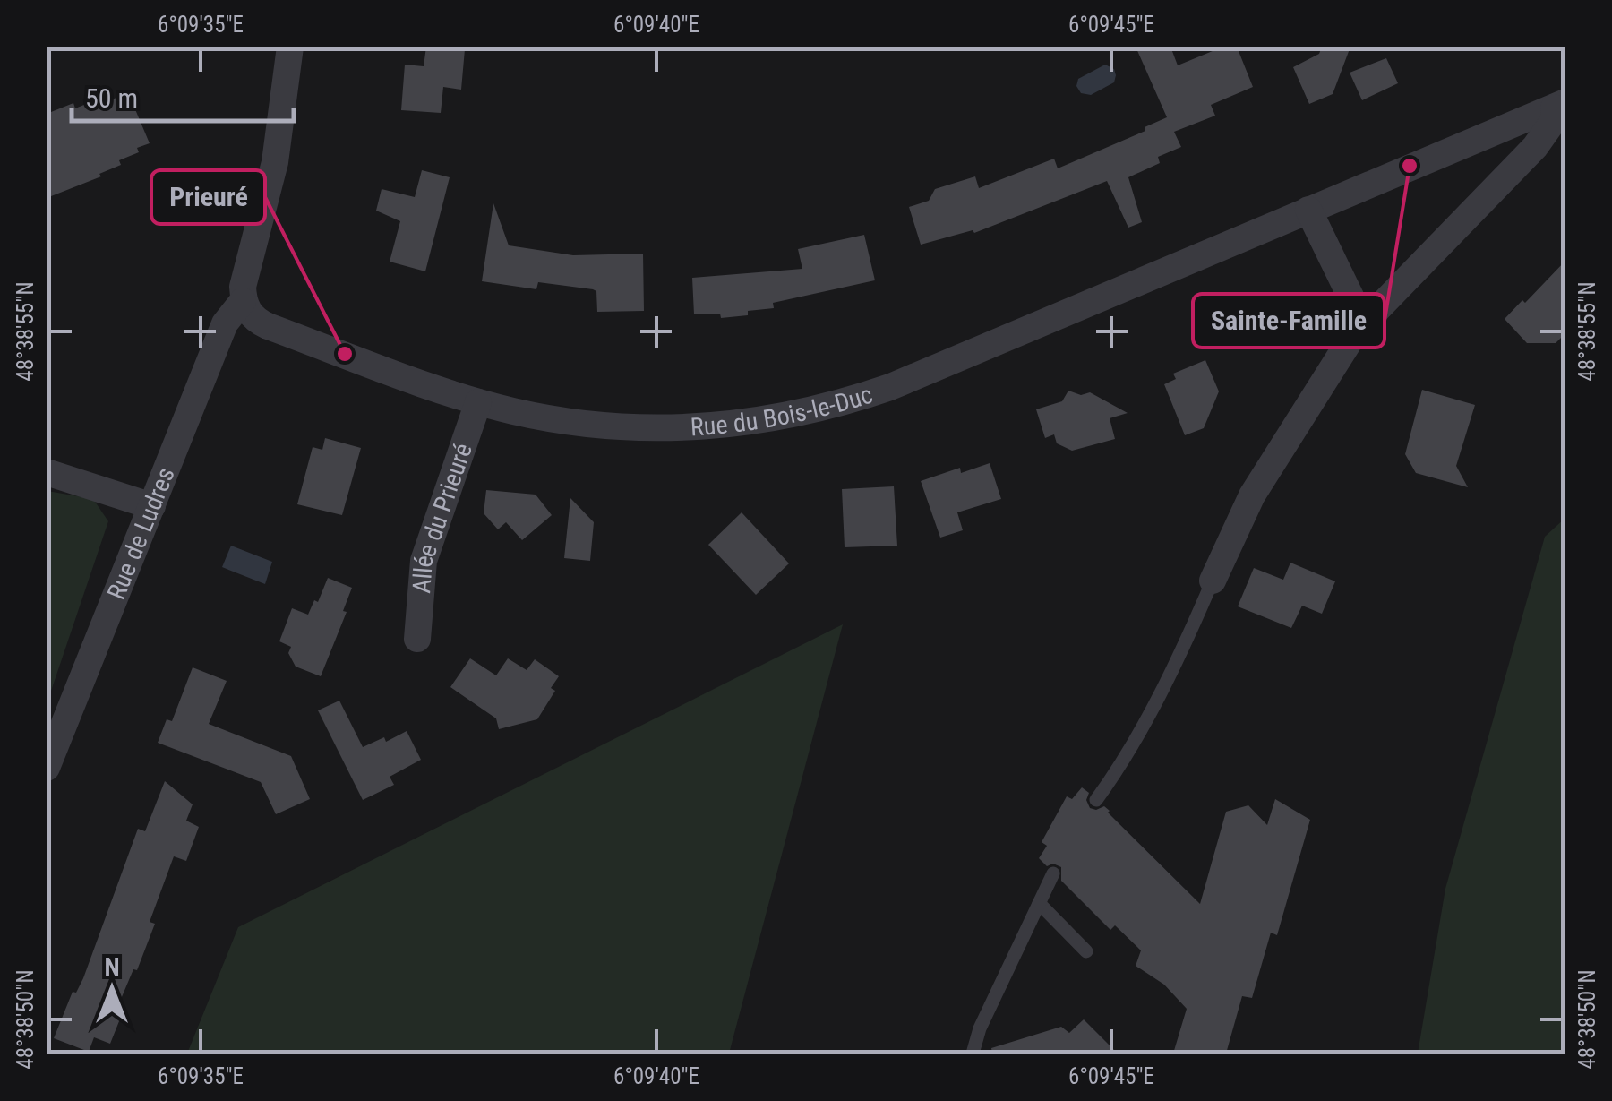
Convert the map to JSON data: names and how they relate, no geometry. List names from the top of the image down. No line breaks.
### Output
{"streets":{"street":["Rue du Bois-le-Duc","Allée du Prieuré","Rue de Ludres"]},"crossings":[["Rue du Bois-le-Duc","Allée du Prieuré"],["Rue du Bois-le-Duc","Rue de Ludres"]],"places":["Sainte-Famille","Prieuré"],"scale_bar":"50 m","north":"top","coordinates":["6°09'35\"E","6°09'40\"E","6°09'45\"E","48°38'55\"N","48°38'50\"N"]}
